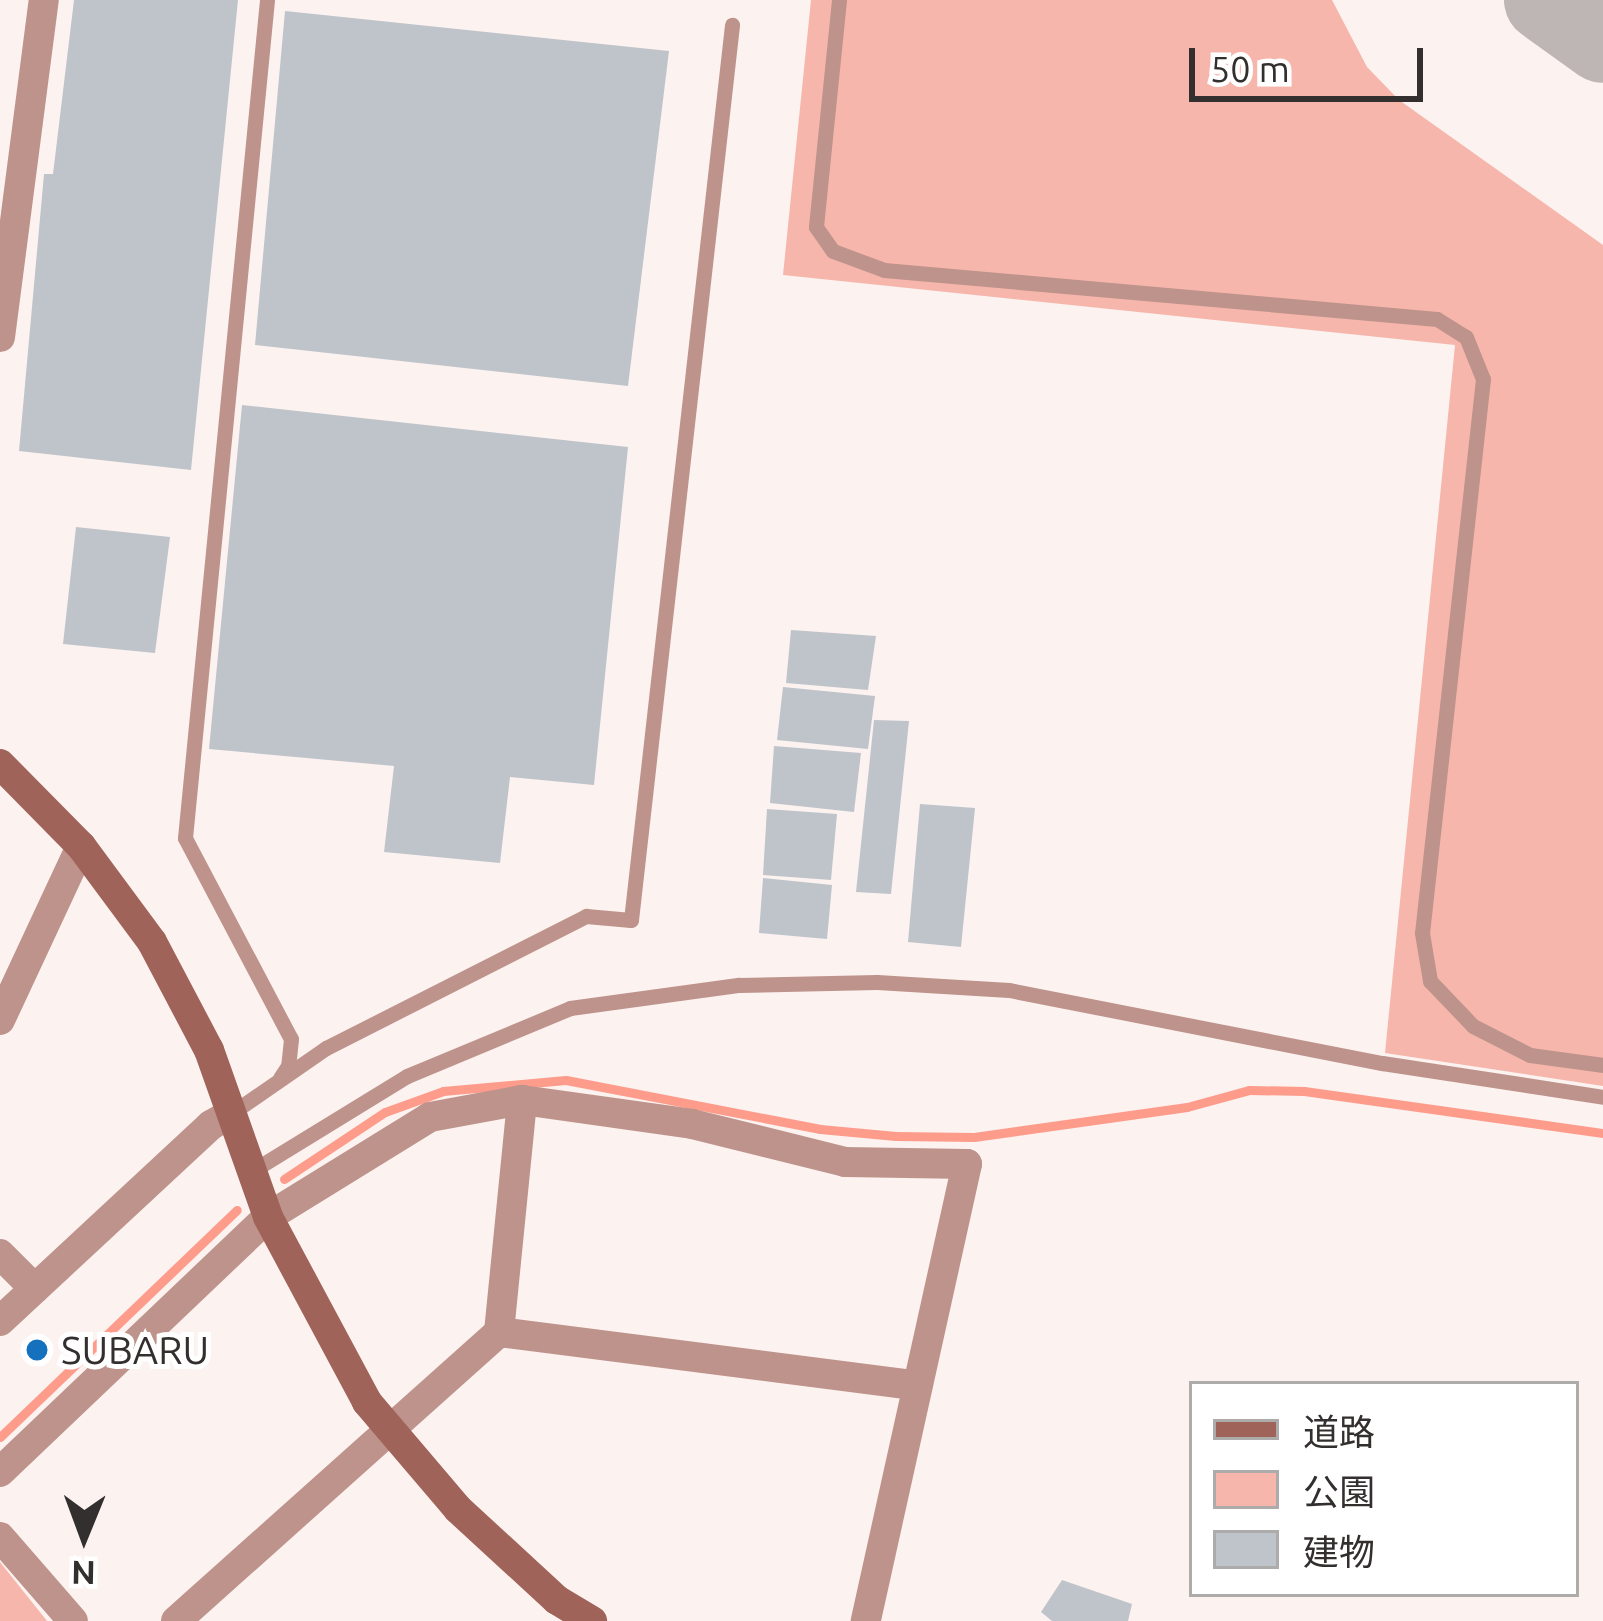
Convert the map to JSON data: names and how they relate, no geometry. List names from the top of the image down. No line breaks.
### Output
{"places":["SUBARU"],"legend":["道路","公園","建物"],"scale_bar":"50 m","north":"bottom"}
